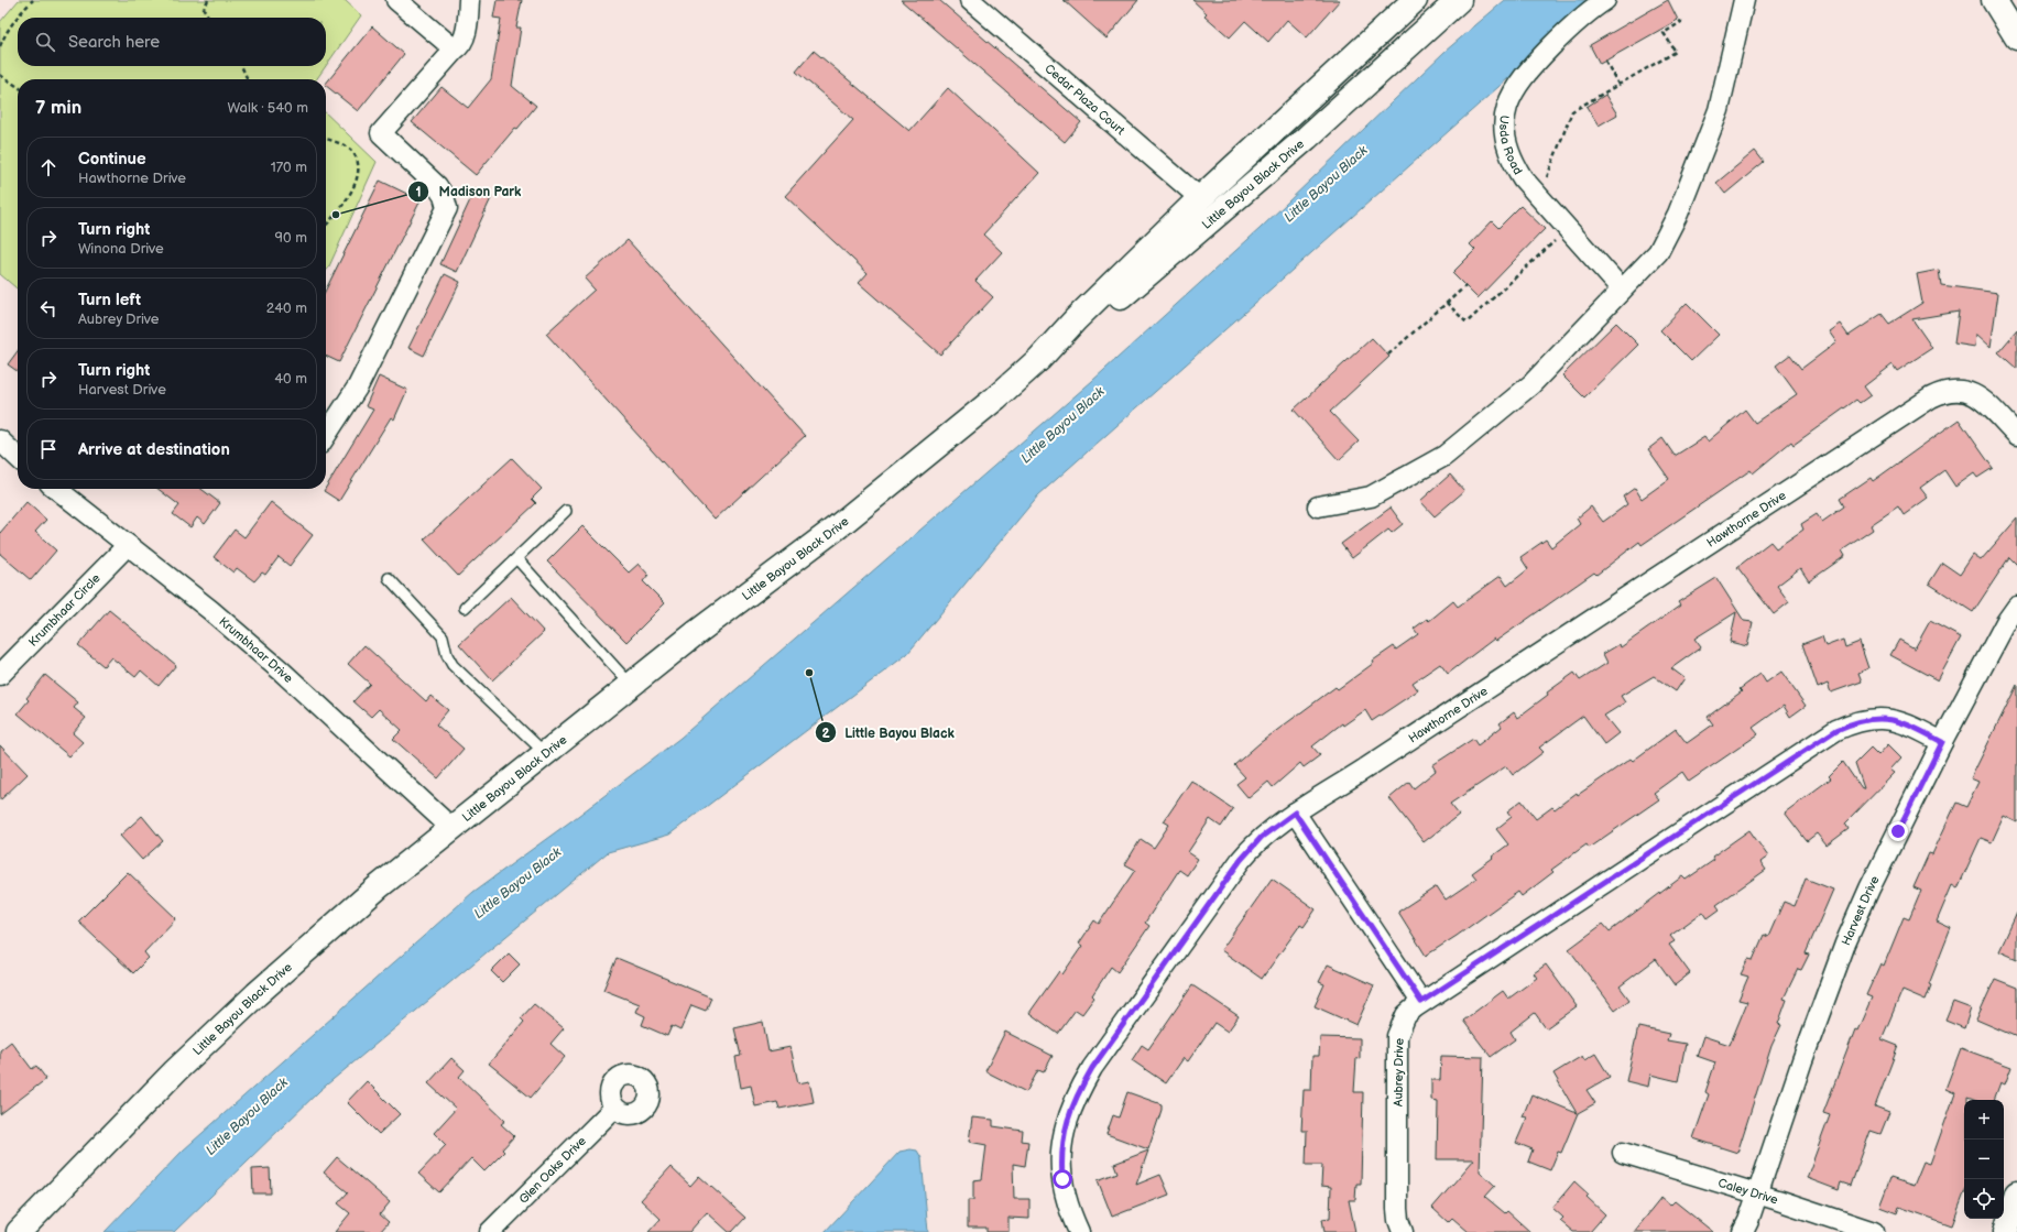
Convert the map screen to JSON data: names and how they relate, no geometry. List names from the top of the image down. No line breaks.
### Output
{"streets":{"main road":["Little Bayou Black Drive"],"street":["Cedar Plaza Court","Usda Road","Hawthorne Drive","Krumbhaar Circle","Krumbhaar Drive","Harvest Drive","Aubrey Drive","Glen Oaks Drive","Caley Drive"]},"crossings":[["Cedar Plaza Court","Little Bayou Black Drive"],["Little Bayou Black Drive","Krumbhaar Drive"],["Krumbhaar Circle","Krumbhaar Drive"],["Harvest Drive","Aubrey Drive"],["Harvest Drive","Caley Drive"]],"water":["Little Bayou Black"],"places":["Madison Park","Little Bayou Black"],"page":{"search":"Search here","heading":["7 min","Walk · 540 m"],"list":[["Continue","Hawthorne Drive","170 m"],["Turn right","Winona Drive","90 m"],["Turn left","Aubrey Drive","240 m"],["Turn right","Harvest Drive","40 m"],"Arrive at destination"],"map_buttons":["+","−"]}}
